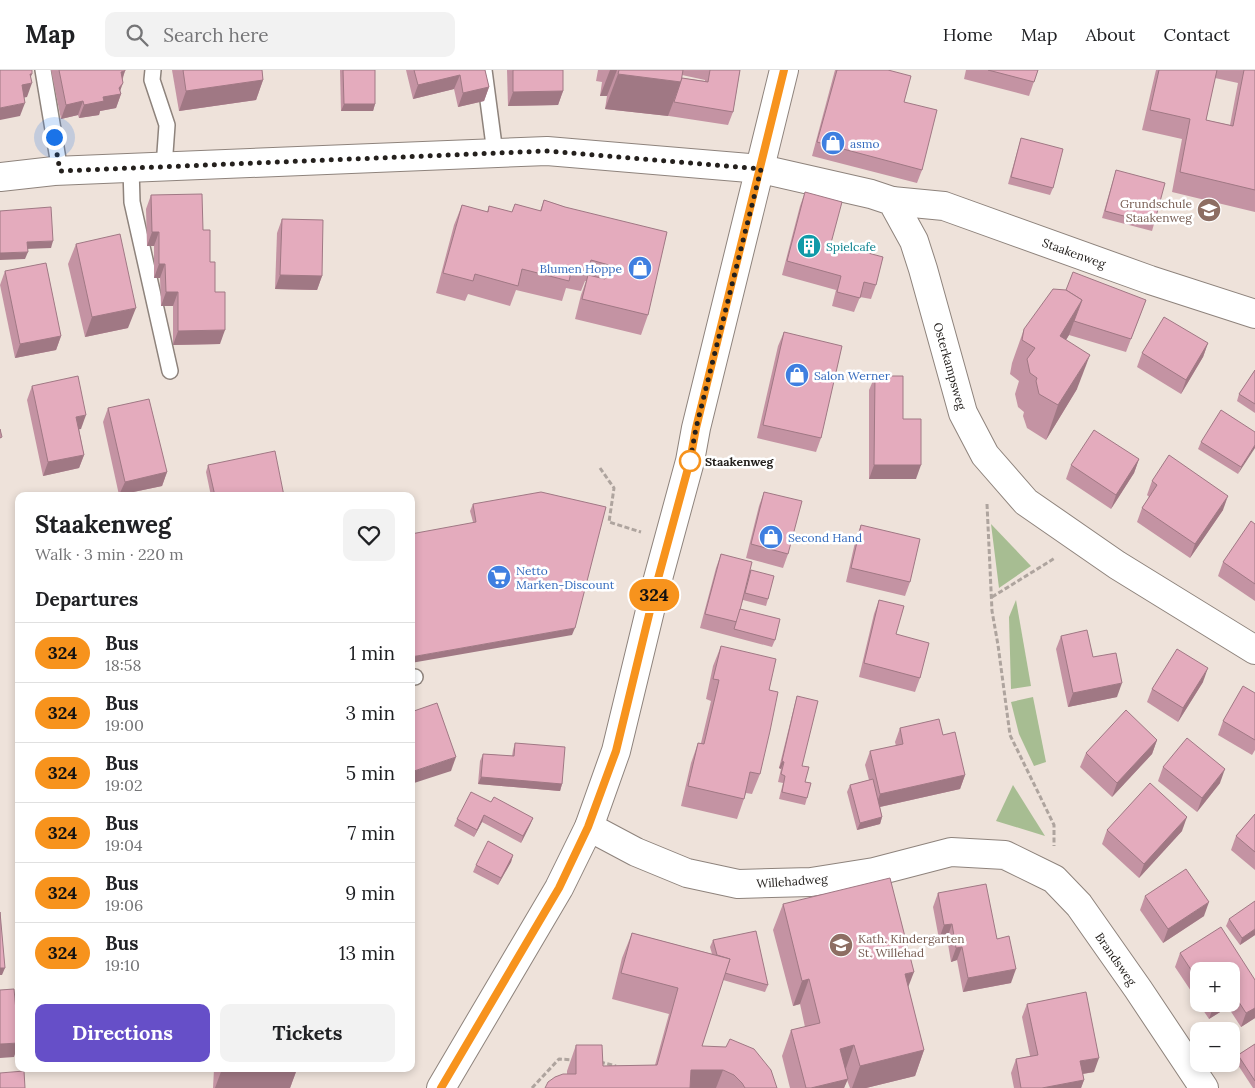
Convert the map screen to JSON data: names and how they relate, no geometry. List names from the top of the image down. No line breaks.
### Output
{"streets":{"street":["Staakenweg","Osterkampsweg","Willehadweg","Brandsweg"]},"crossings":[["Staakenweg","Osterkampsweg"],["Willehadweg","Brandsweg"]],"places":{"shop":["asmo","Blumen Hoppe","Salon Werner","Second Hand"],"school or university":["Grundschule Staakenweg","Kath. Kindergarten St. Willehad"],"building":["Spielcafe"],"other":["Staakenweg"],"supermarket":["Netto Marken-Discount"]},"lines":["bus line 324"],"page":{"header":"Map","search":"Search here","nav":["Home","Map","About","Contact"],"on_map":"324","heading":[["Staakenweg","Walk · 3 min · 220 m"],"Departures"],"list":[{"mark":"324","name":"Bus","note":"18:58","value":"1 min"},{"mark":"324","name":"Bus","note":"19:00","value":"3 min"},{"mark":"324","name":"Bus","note":"19:02","value":"5 min"},{"mark":"324","name":"Bus","note":"19:04","value":"7 min"},{"mark":"324","name":"Bus","note":"19:06","value":"9 min"},{"mark":"324","name":"Bus","note":"19:10","value":"13 min"}],"map_buttons":["+","−"],"buttons":["Directions","Tickets"]}}
